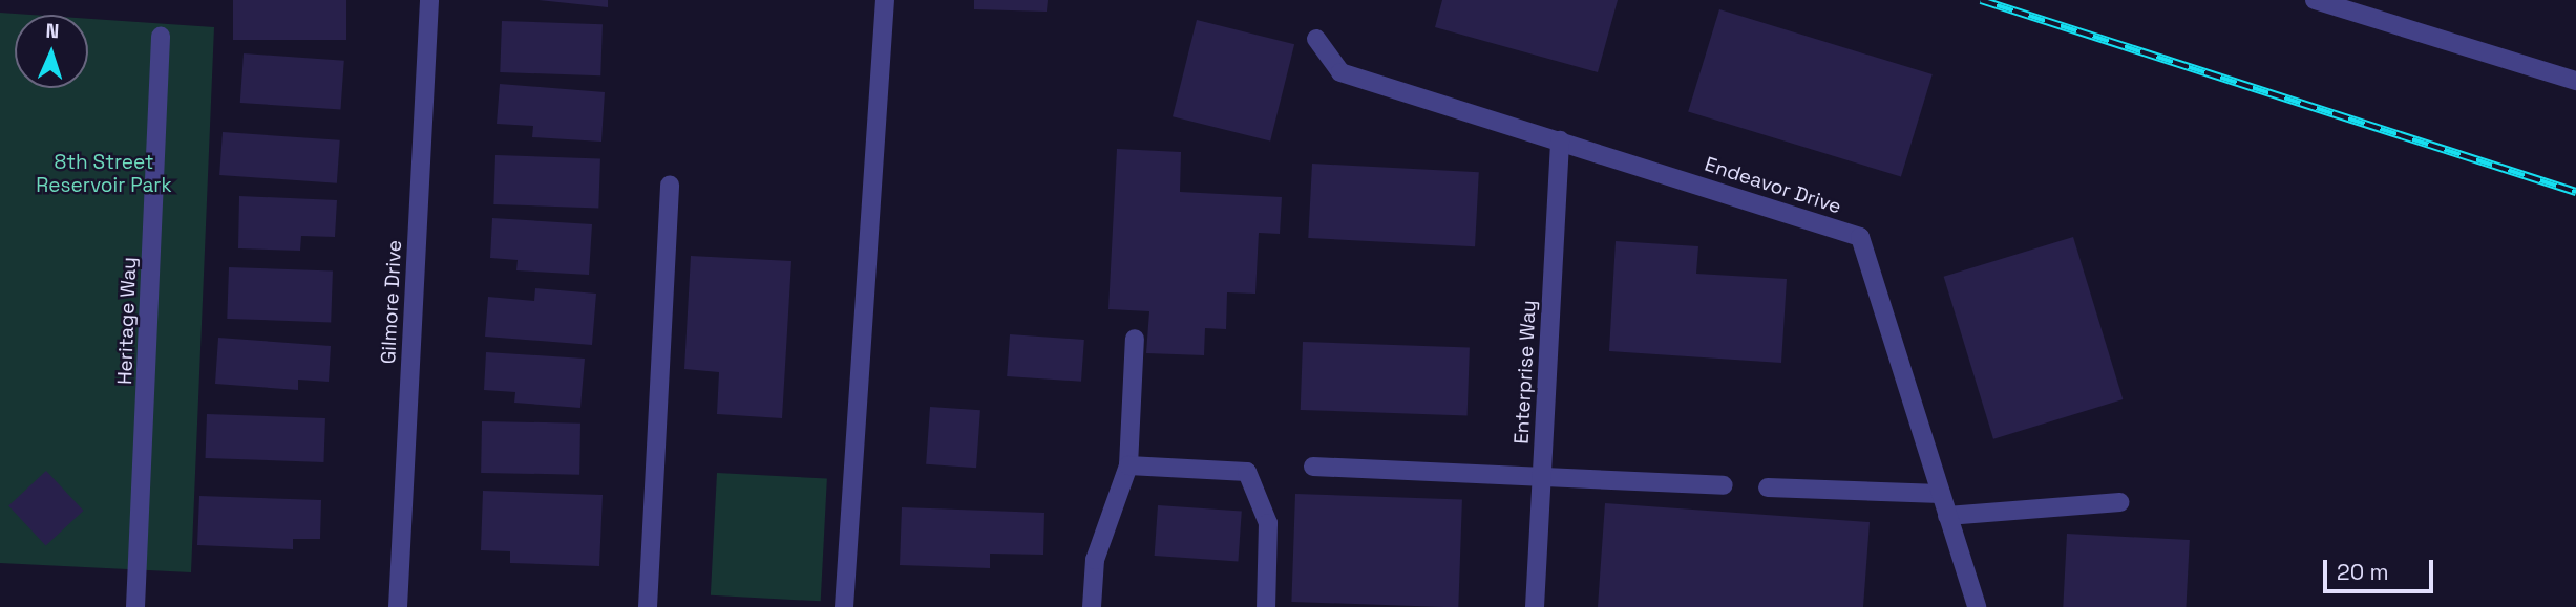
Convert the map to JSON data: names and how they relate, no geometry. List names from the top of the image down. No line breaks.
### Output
{"streets":{"street":["Endeavor Drive","Gilmore Drive","Heritage Way","Enterprise Way"]},"crossings":[["Endeavor Drive","Enterprise Way"]],"parks":["8th Street Reservoir Park"],"scale_bar":"20 m","north":"top"}
